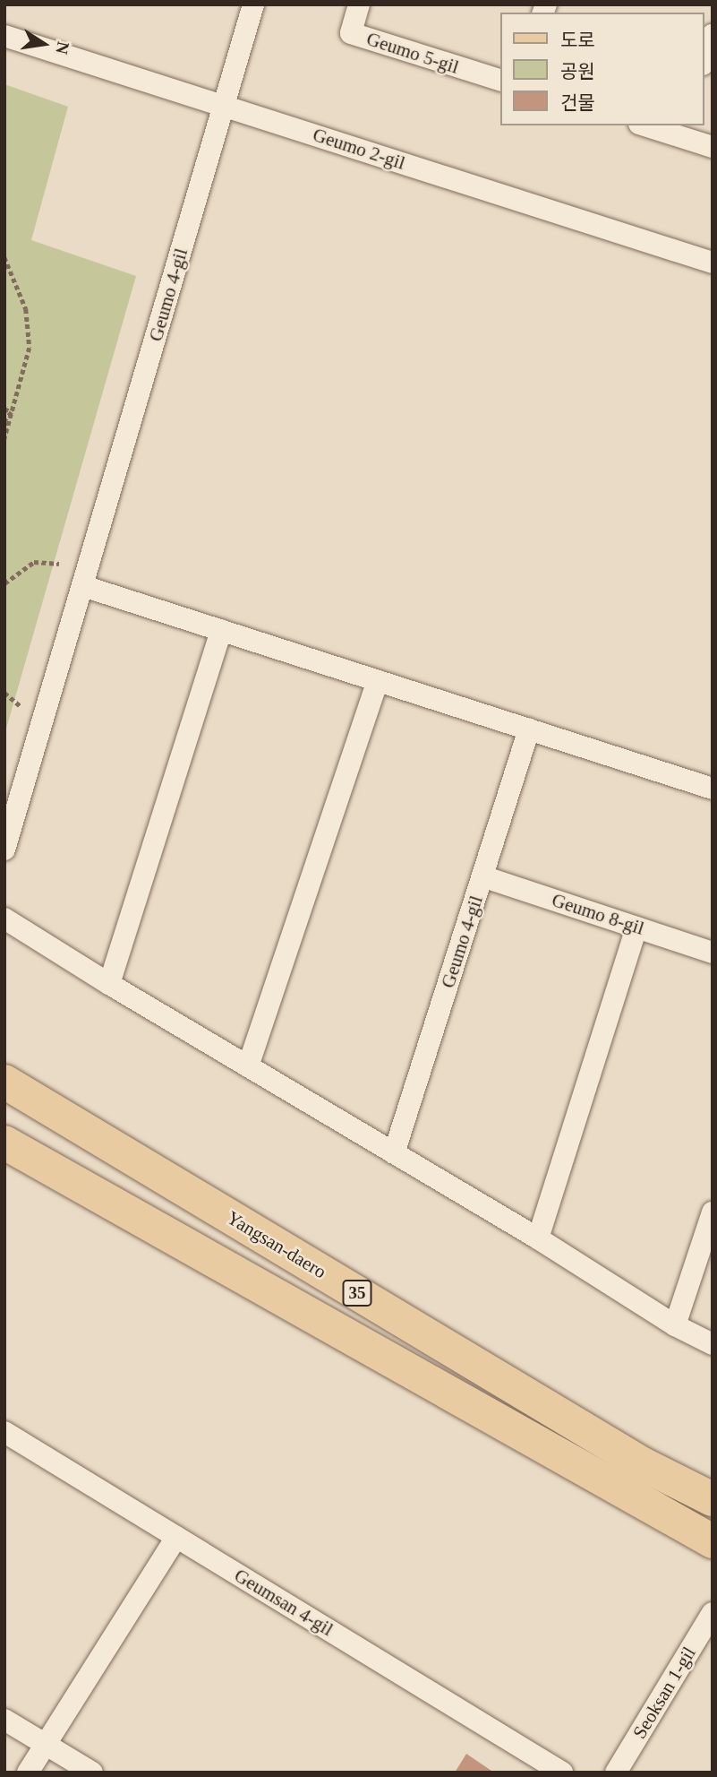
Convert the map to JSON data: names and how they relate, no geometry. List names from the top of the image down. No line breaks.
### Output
{"streets":{"main road":["Yangsan-daero","35"],"street":["Geumo 5-gil","Geumo 2-gil","Geumo 4-gil","Geumo 8-gil","Geumsan 4-gil","Seoksan 1-gil"]},"crossings":[["Geumo 2-gil","Geumo 4-gil"],["Geumo 4-gil","Geumo 8-gil"]],"legend":["도로","공원","건물"],"north":"right"}
